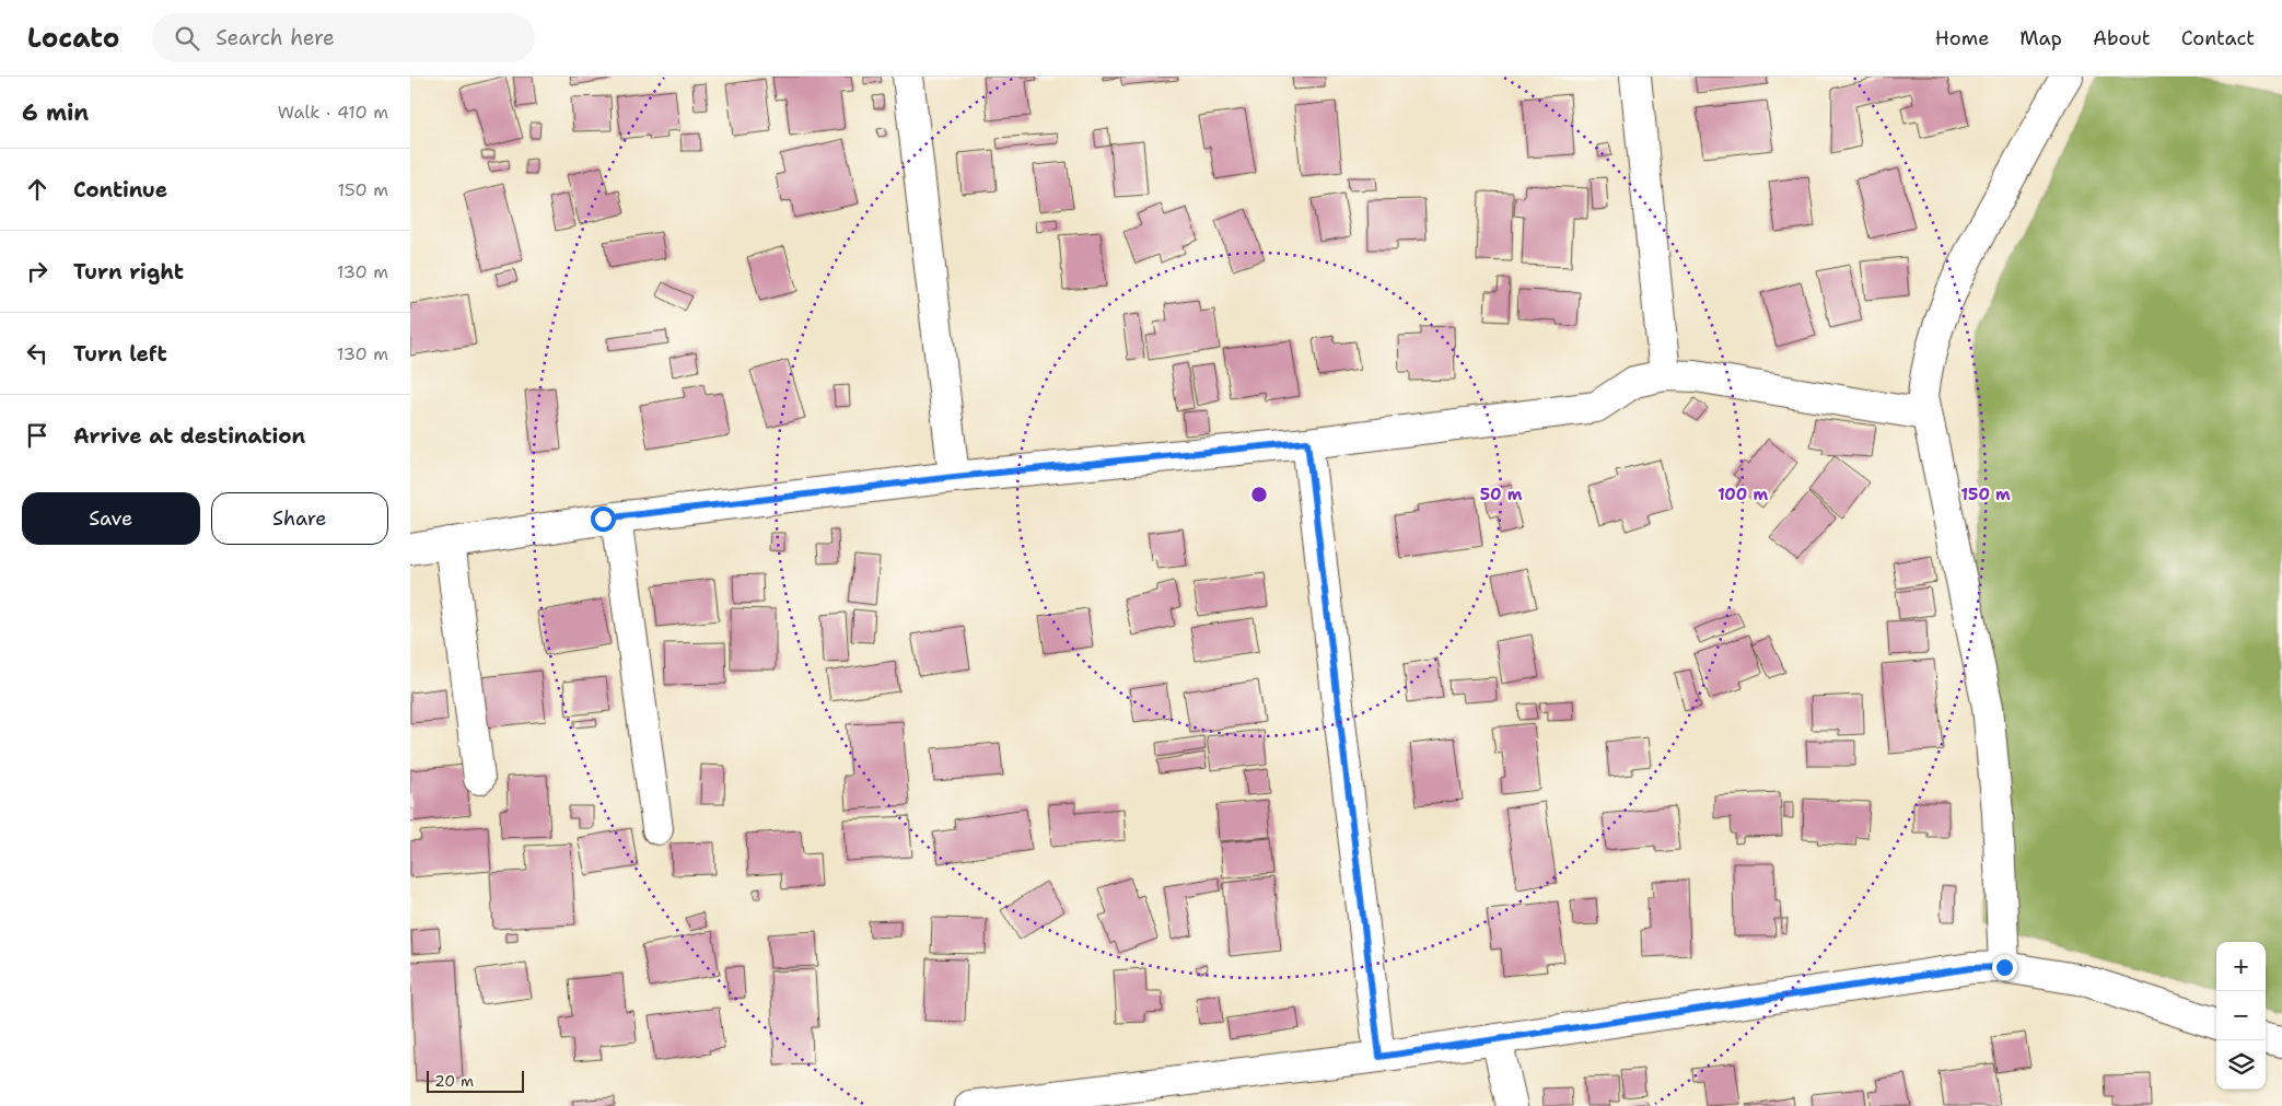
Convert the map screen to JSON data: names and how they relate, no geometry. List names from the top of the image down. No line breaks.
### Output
{"scale_bar":"20 m","page":{"header":"Locato","search":"Search here","nav":["Home","Map","About","Contact"],"heading":["6 min","Walk · 410 m"],"list":[["Continue","150 m"],["Turn right","130 m"],["Turn left","130 m"],"Arrive at destination"],"buttons":["Save","Share"],"map_buttons":["+","−"],"scale":"20 m"},"rings":["50 m","100 m","150 m"]}
